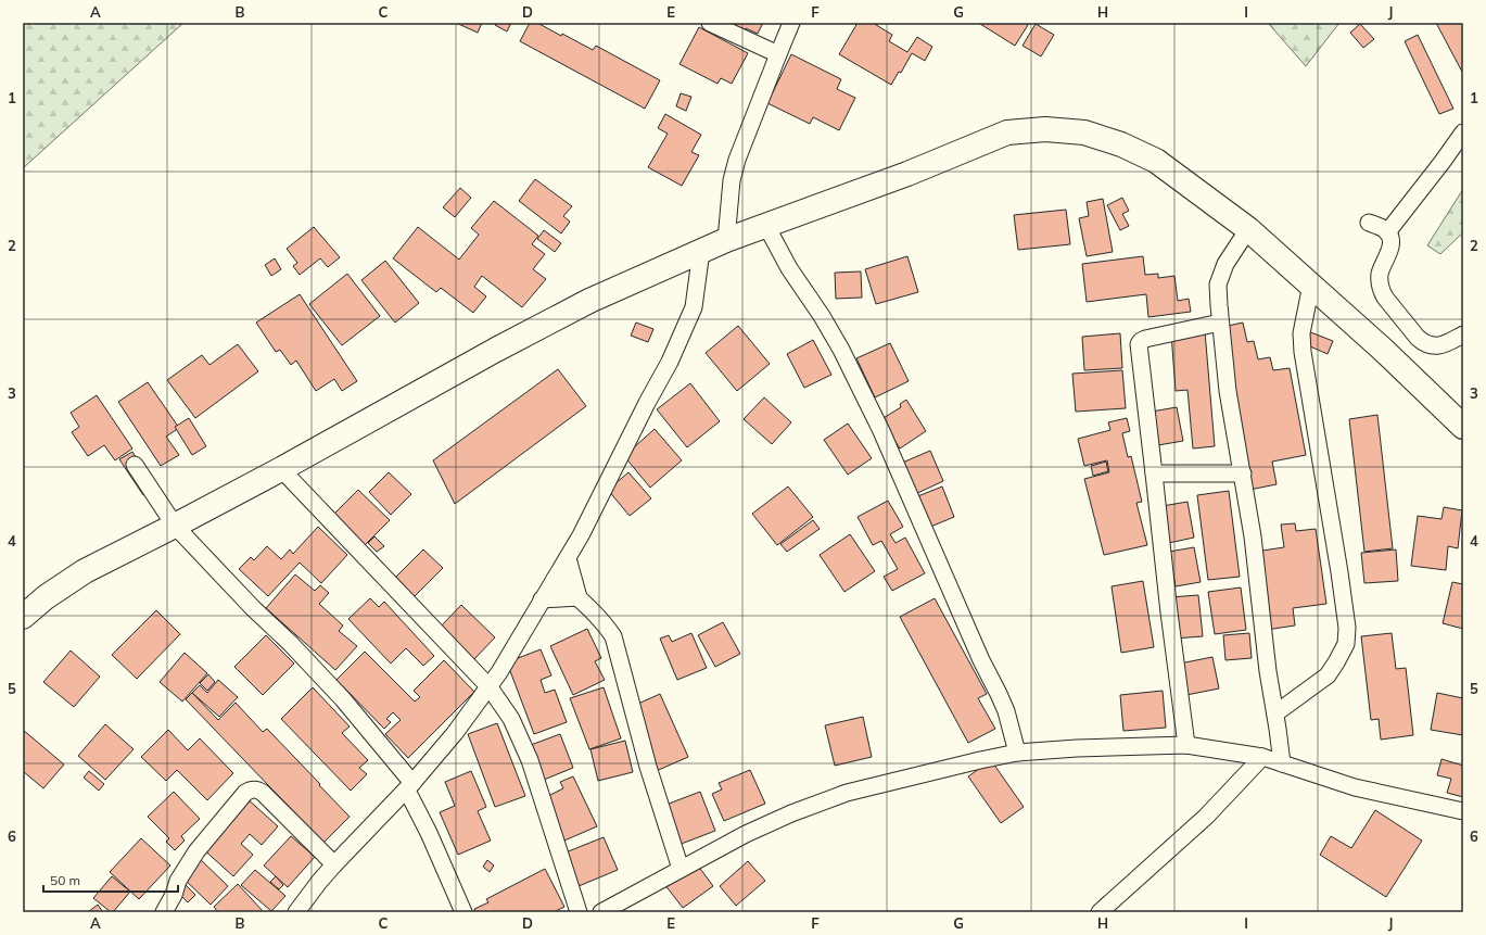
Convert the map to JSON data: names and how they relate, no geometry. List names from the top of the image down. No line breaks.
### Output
{"scale_bar":"50 m","grid":{"columns":["A","B","C","D","E","F","G","H","I","J"],"rows":["1","2","3","4","5","6"]}}
